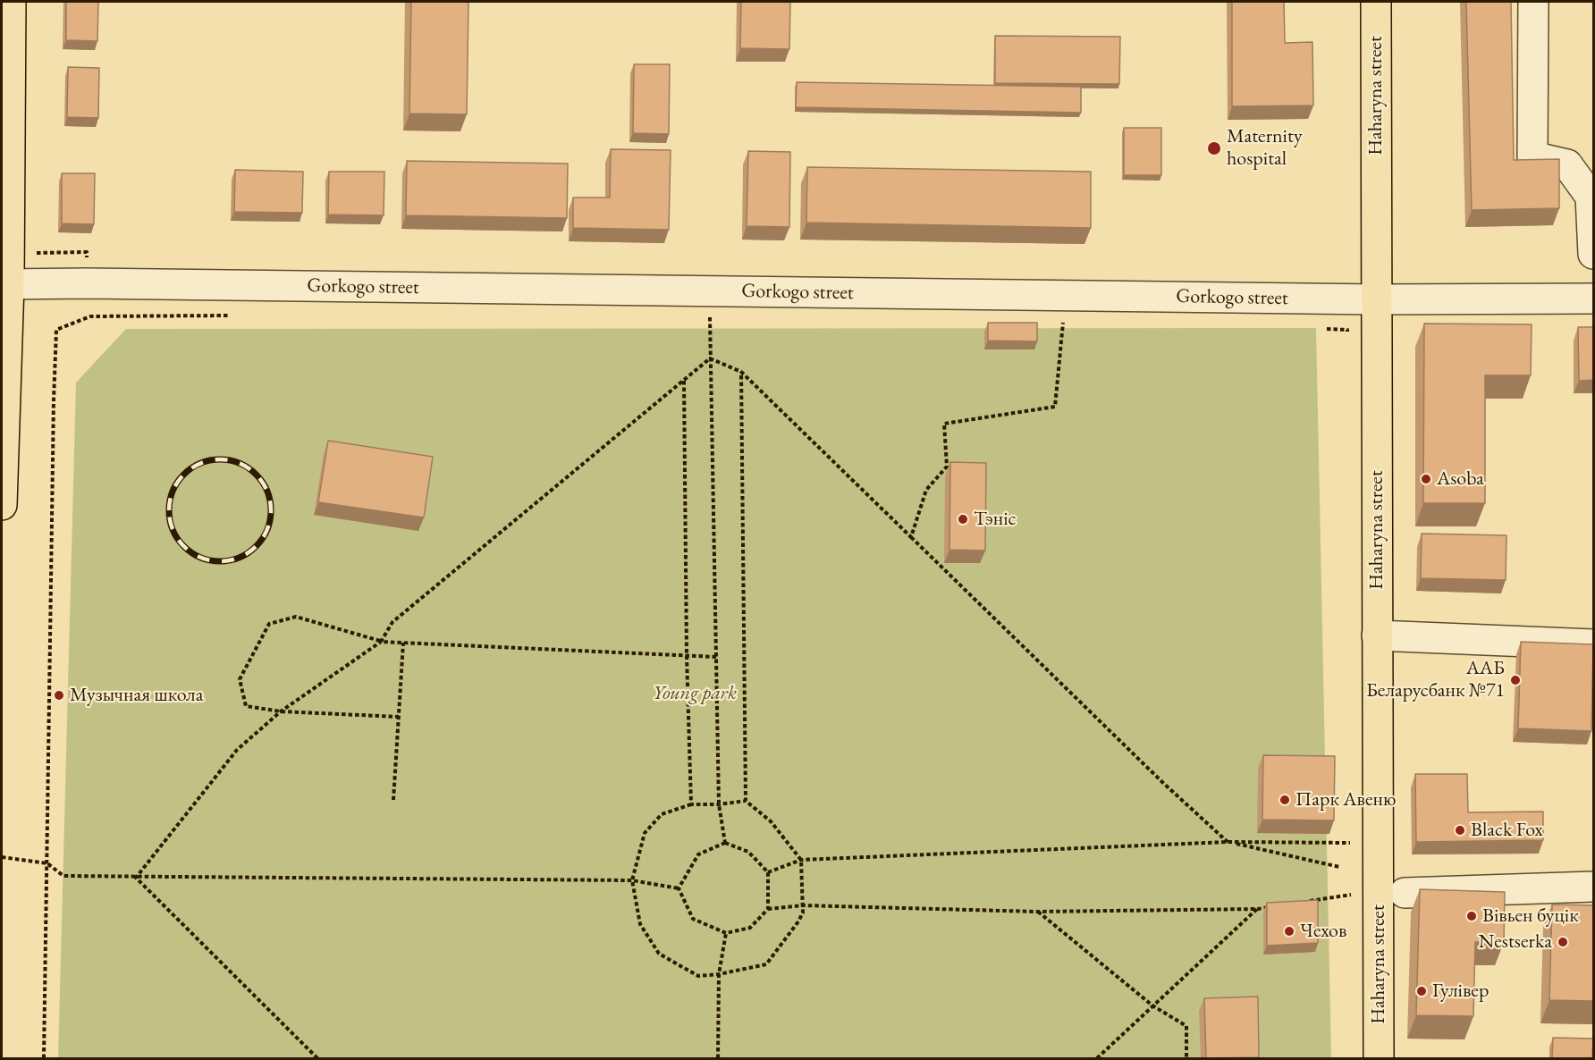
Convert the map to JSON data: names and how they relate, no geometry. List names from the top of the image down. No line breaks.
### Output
{"streets":{"main road":["Haharyna street"],"street":["Gorkogo street"]},"crossings":[["Haharyna street","Gorkogo street"]],"parks":["Young park"],"places":["Maternity hospital","Asoba","Тэніс","ААБ Беларусбанк №71","Музычная школа","Парк Авеню","Black Fox","Вівьен буцік","Чехов","Nestserka","Гулівер"]}
